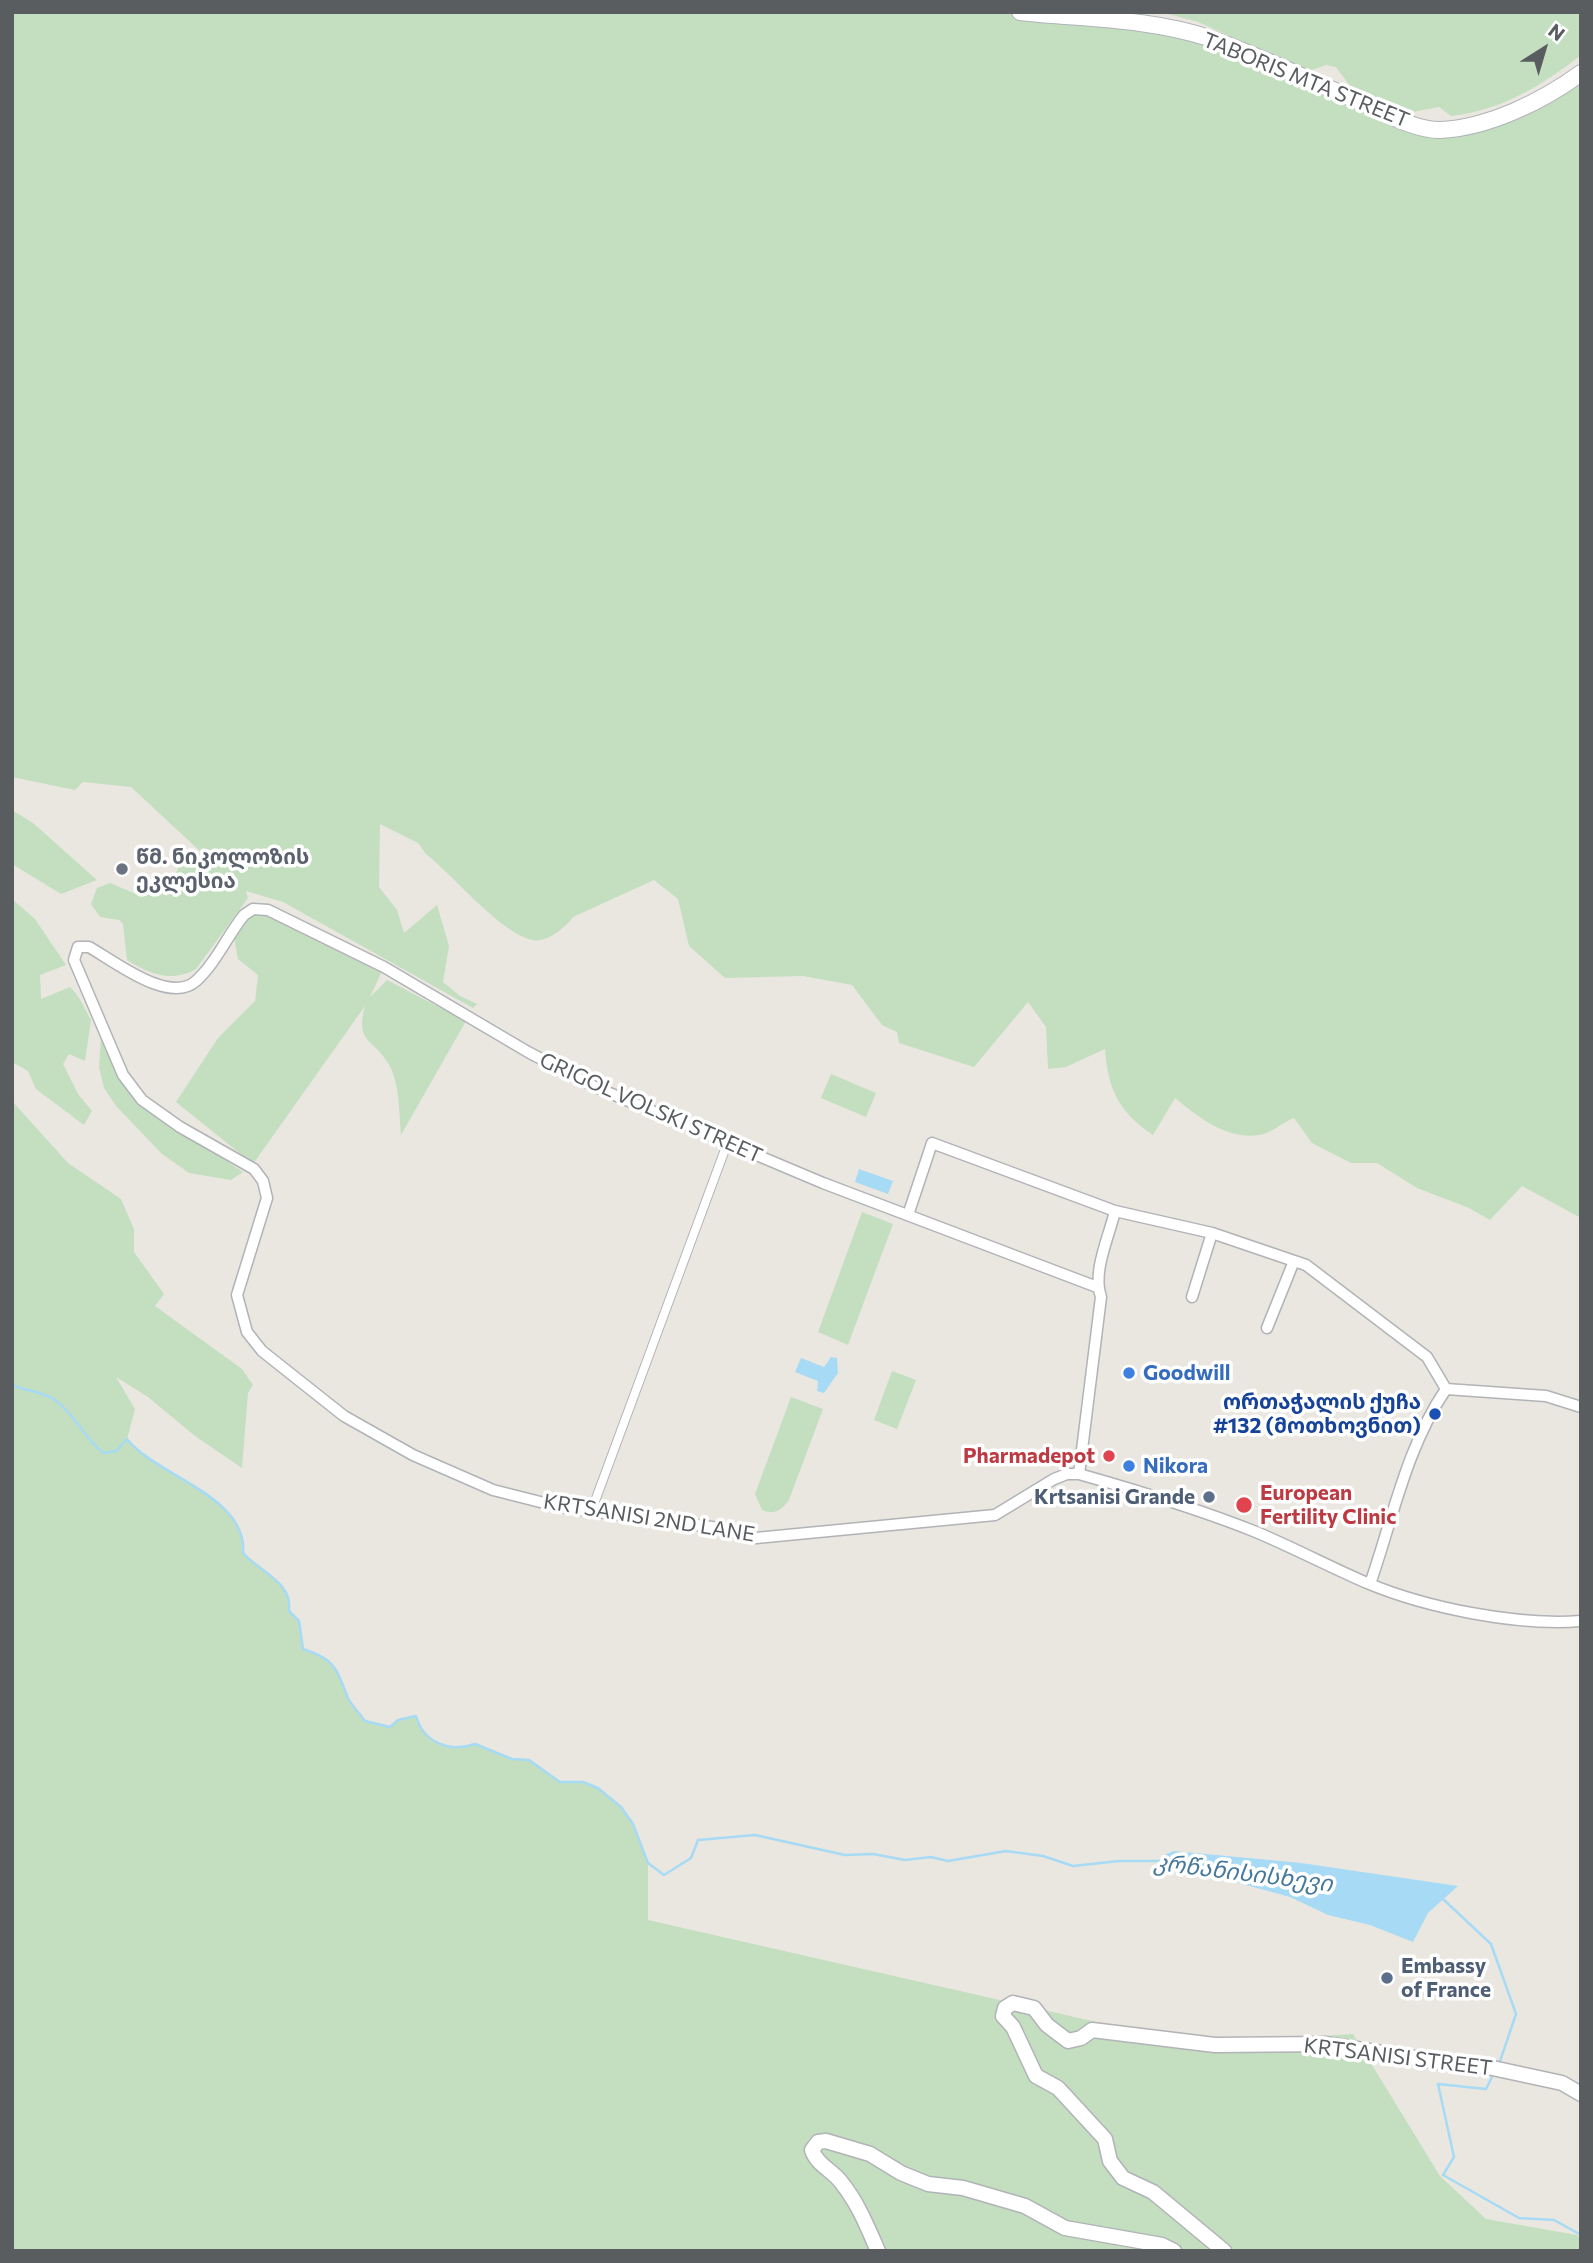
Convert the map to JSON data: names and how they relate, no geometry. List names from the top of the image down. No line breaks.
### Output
{"streets":{"main road":["TABORIS MTA STREET"],"street":["GRIGOL VOLSKI STREET","KRTSANISI 2ND LANE","KRTSANISI STREET"]},"crossings":[["GRIGOL VOLSKI STREET","KRTSANISI 2ND LANE"]],"water":["კრწანისისხევი"],"places":["წმ. ნიკოლოზის ეკლესია","Goodwill","ორთაჭალის ქუჩა #132 (მოთხოვნით)","Pharmadepot","Nikora","Krtsanisi Grande","European Fertility Clinic","Embassy of France"],"north":"top right"}
